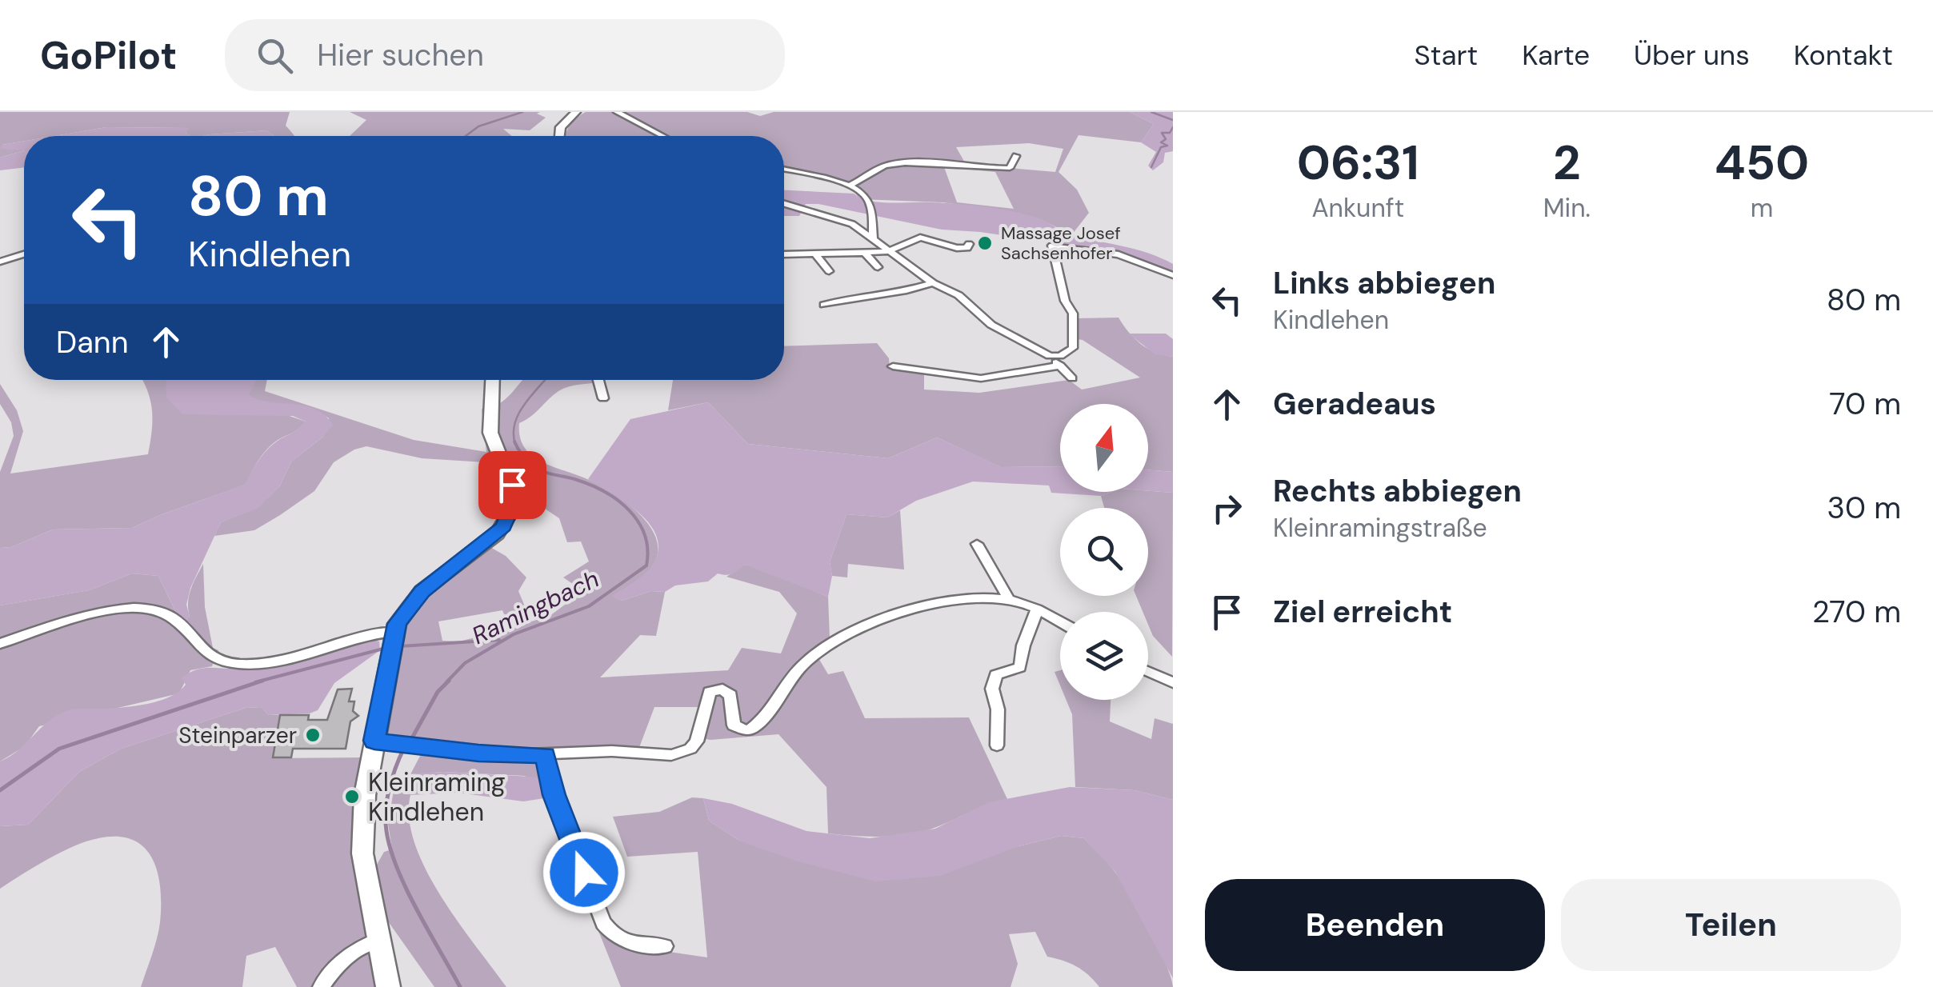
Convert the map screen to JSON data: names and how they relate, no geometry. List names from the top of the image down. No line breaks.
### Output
{"water":["Ramingbach"],"places":["Massage Josef Sachsenhofer","Steinparzer","Kleinraming Kindlehen"],"north":"top","page":{"header":"GoPilot","search":"Hier suchen","nav":["Start","Karte","Über uns","Kontakt"],"eta":["06:31","Ankunft","2","Min.","450","m"],"turn":["80 m","Kindlehen"],"list":[{"name":"Links abbiegen","note":"Kindlehen","value":"80 m"},{"name":"Geradeaus","value":"70 m"},{"name":"Rechts abbiegen","note":"Kleinramingstraße","value":"30 m"},{"name":"Ziel erreicht","value":"270 m"}],"then":"Dann","buttons":["Beenden","Teilen"]}}
